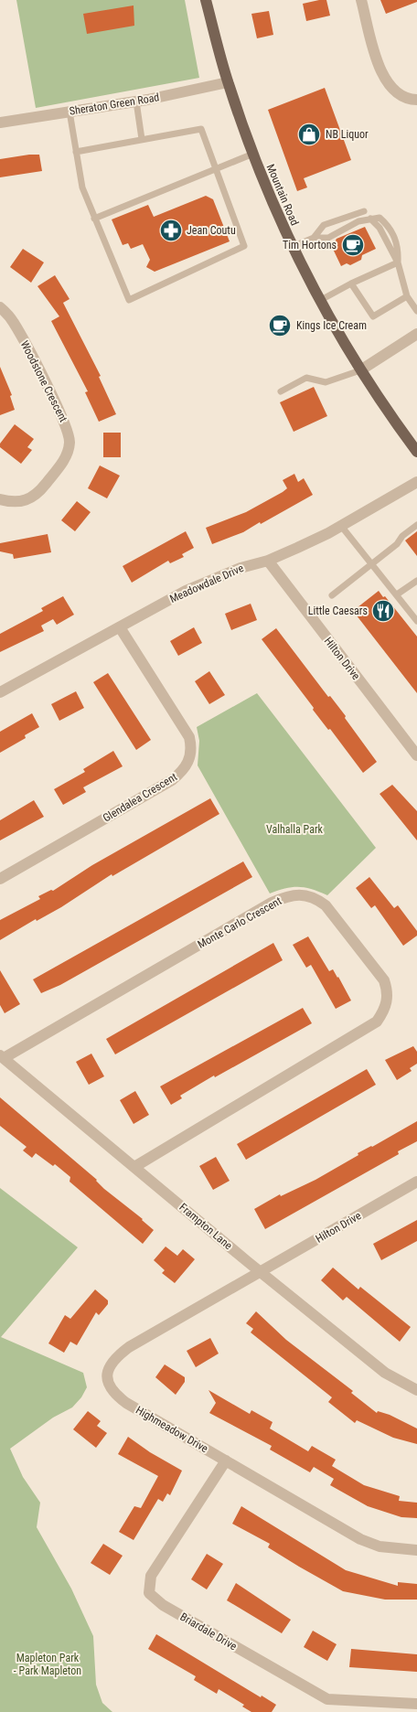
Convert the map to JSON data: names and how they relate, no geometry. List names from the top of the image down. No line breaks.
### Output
{"streets":{"main road":["Mountain Road"],"street":["Sheraton Green Road","Woodstone Crescent","Meadowdale Drive","Hilton Drive","Glendalea Crescent","Monte Carlo Crescent","Frampton Lane","Highmeadow Drive","Briardale Drive"]},"crossings":[["Sheraton Green Road","Mountain Road"],["Meadowdale Drive","Hilton Drive"],["Meadowdale Drive","Glendalea Crescent"],["Hilton Drive","Frampton Lane"],["Hilton Drive","Highmeadow Drive"],["Monte Carlo Crescent","Frampton Lane"],["Frampton Lane","Highmeadow Drive"],["Highmeadow Drive","Briardale Drive"]],"parks":["Valhalla Park","Mapleton Park - Park Mapleton"],"places":{"shop":["NB Liquor"],"pharmacy":["Jean Coutu"],"cafe":["Tim Hortons","Kings Ice Cream"],"restaurant":["Little Caesars"]}}
